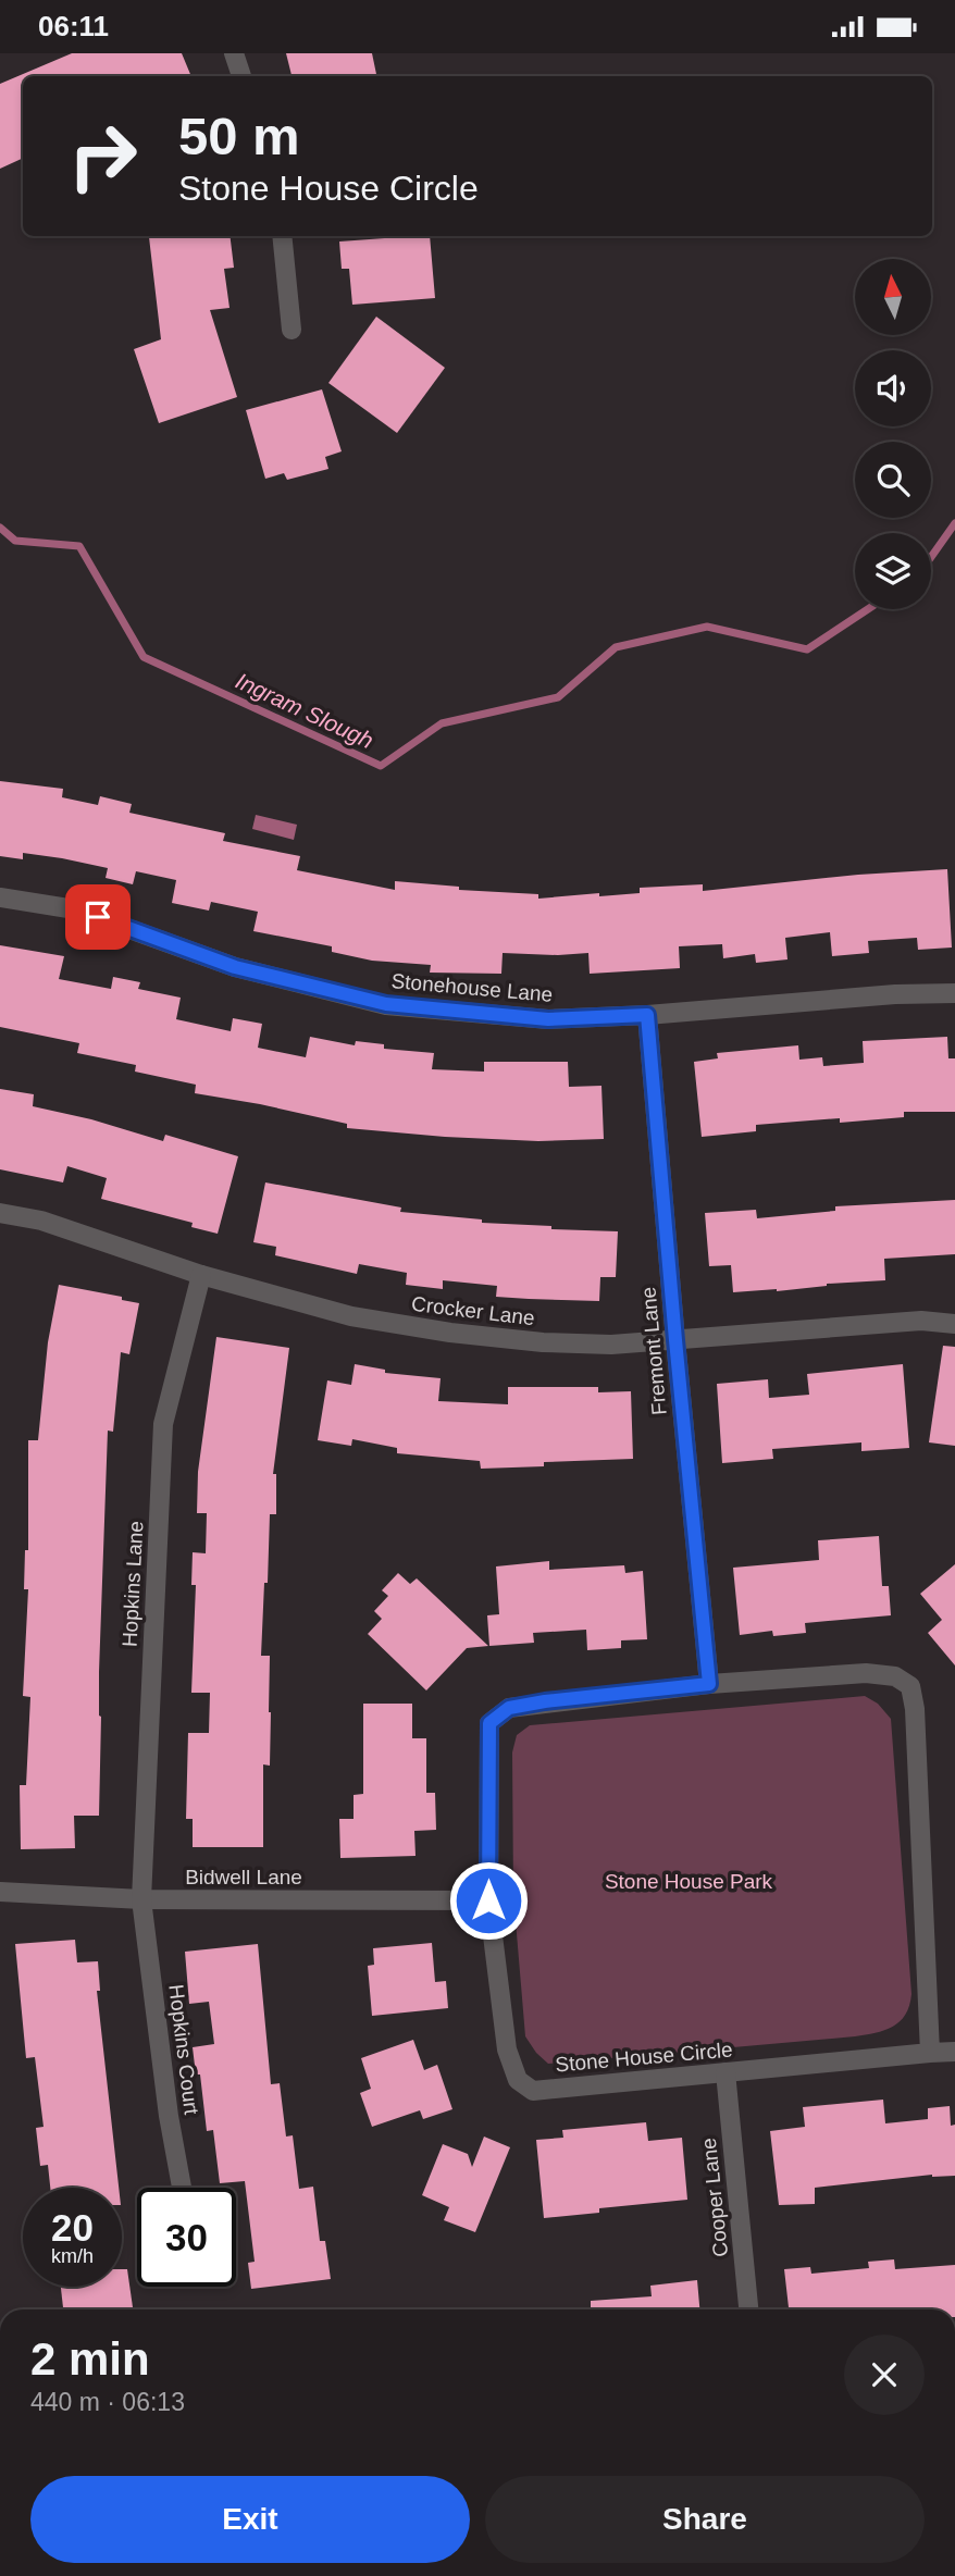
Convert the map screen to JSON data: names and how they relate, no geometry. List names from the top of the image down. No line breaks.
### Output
{"streets":{"street":["Stonehouse Lane","Crocker Lane","Fremont Lane","Hopkins Lane","Bidwell Lane","Hopkins Court","Stone House Circle","Cooper Lane"]},"crossings":[["Stonehouse Lane","Fremont Lane"],["Crocker Lane","Fremont Lane"],["Crocker Lane","Hopkins Lane"],["Fremont Lane","Stone House Circle"],["Hopkins Lane","Bidwell Lane"],["Hopkins Lane","Hopkins Court"],["Bidwell Lane","Hopkins Court"],["Bidwell Lane","Stone House Circle"],["Stone House Circle","Cooper Lane"]],"water":["Ingram Slough"],"parks":["Stone House Park"],"north":"top","page":{"status":"06:11","turn":["50 m","Stone House Circle"],"speed":"20 km/h","limit":"30","heading":["2 min","440 m · 06:13"],"buttons":["Exit","Share"]}}
